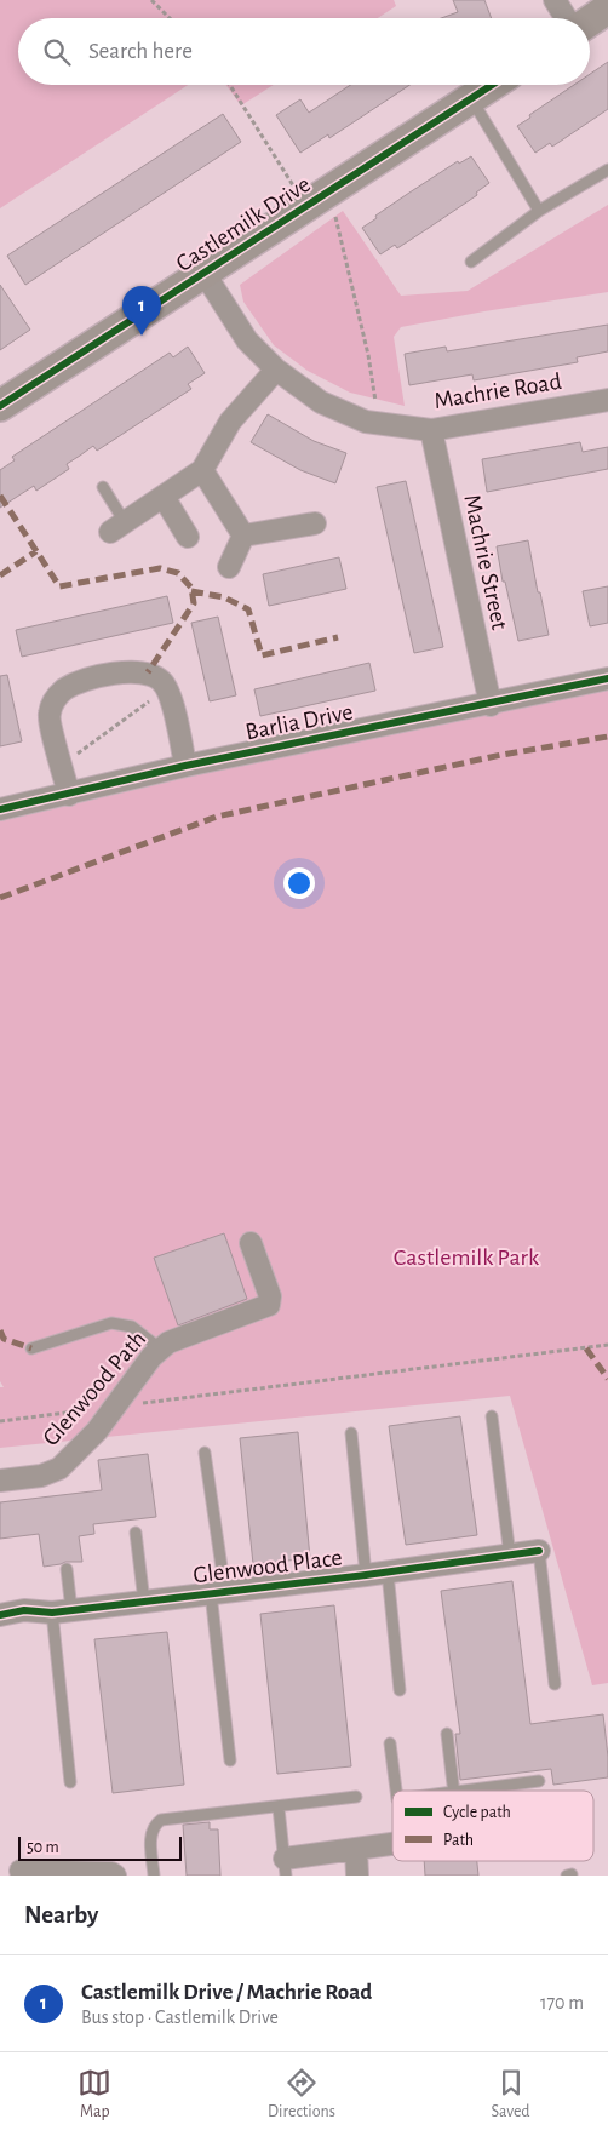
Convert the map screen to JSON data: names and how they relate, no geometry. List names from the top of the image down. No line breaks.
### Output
{"streets":{"street":["Castlemilk Drive","Machrie Road","Machrie Street","Barlia Drive","Glenwood Path","Glenwood Place"]},"crossings":[["Castlemilk Drive","Machrie Road"],["Machrie Road","Machrie Street"],["Machrie Street","Barlia Drive"]],"parks":["Castlemilk Park"],"legend":["Cycle path","Path"],"scale_bar":"50 m","page":{"search":"Search here","pins":"1","scale":"50 m","heading":"Nearby","list":[{"mark":"1","name":"Castlemilk Drive / Machrie Road","note":"Bus stop · Castlemilk Drive","value":"170 m"}],"nav":["Map","Directions","Saved"]}}
